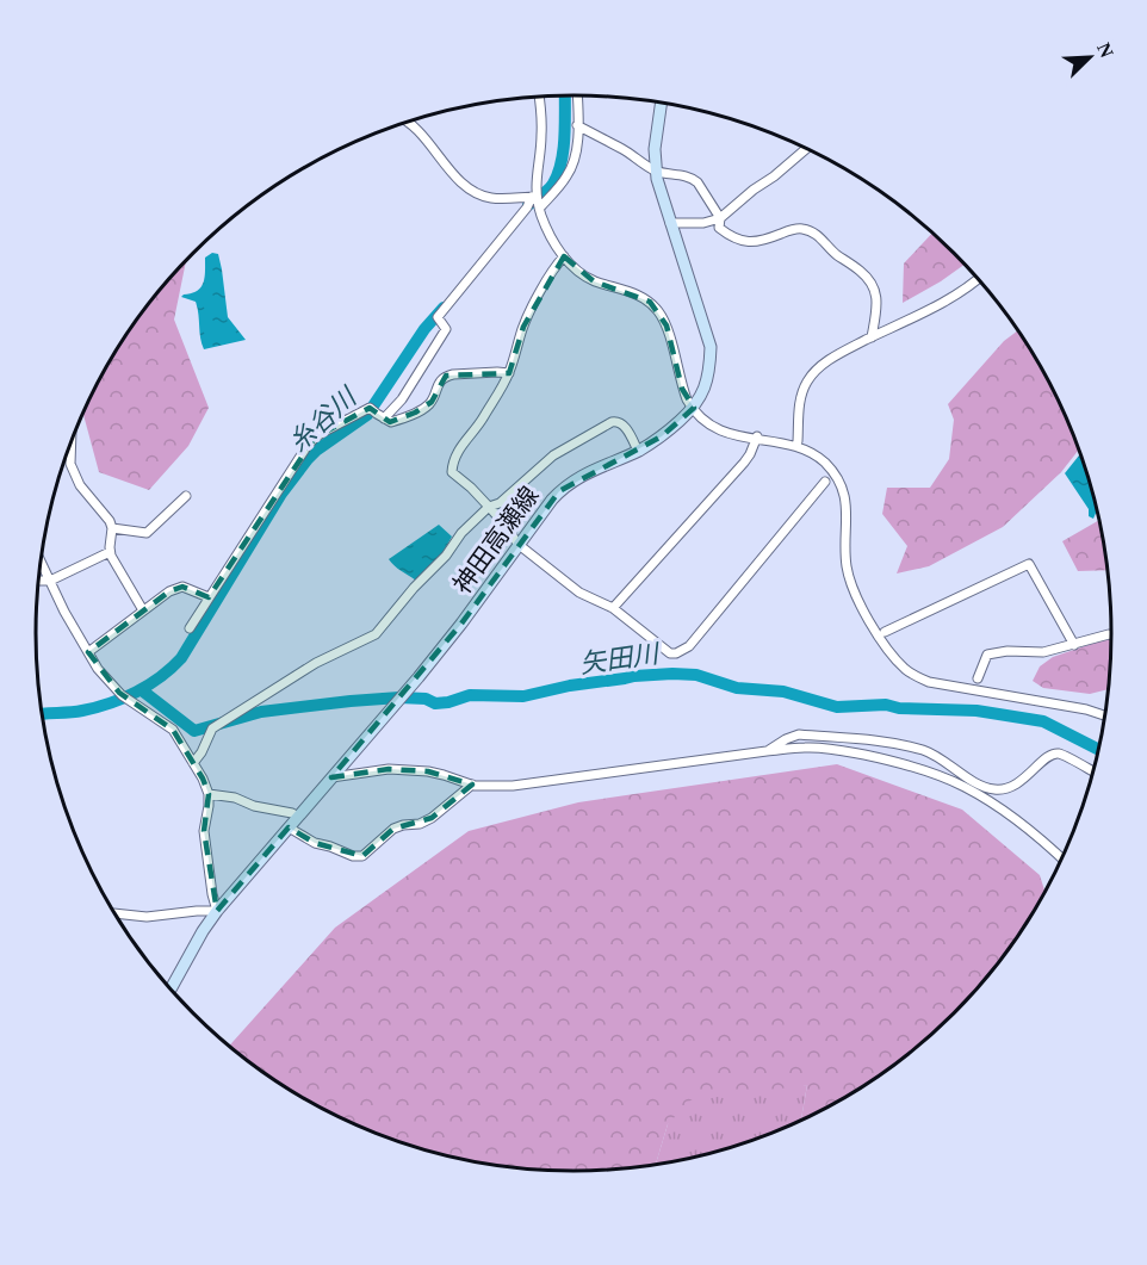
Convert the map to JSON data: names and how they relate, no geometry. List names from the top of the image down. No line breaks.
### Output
{"streets":{"main road":["神田高瀬線"]},"water":["糸谷川","矢田川"],"north":"top right"}
